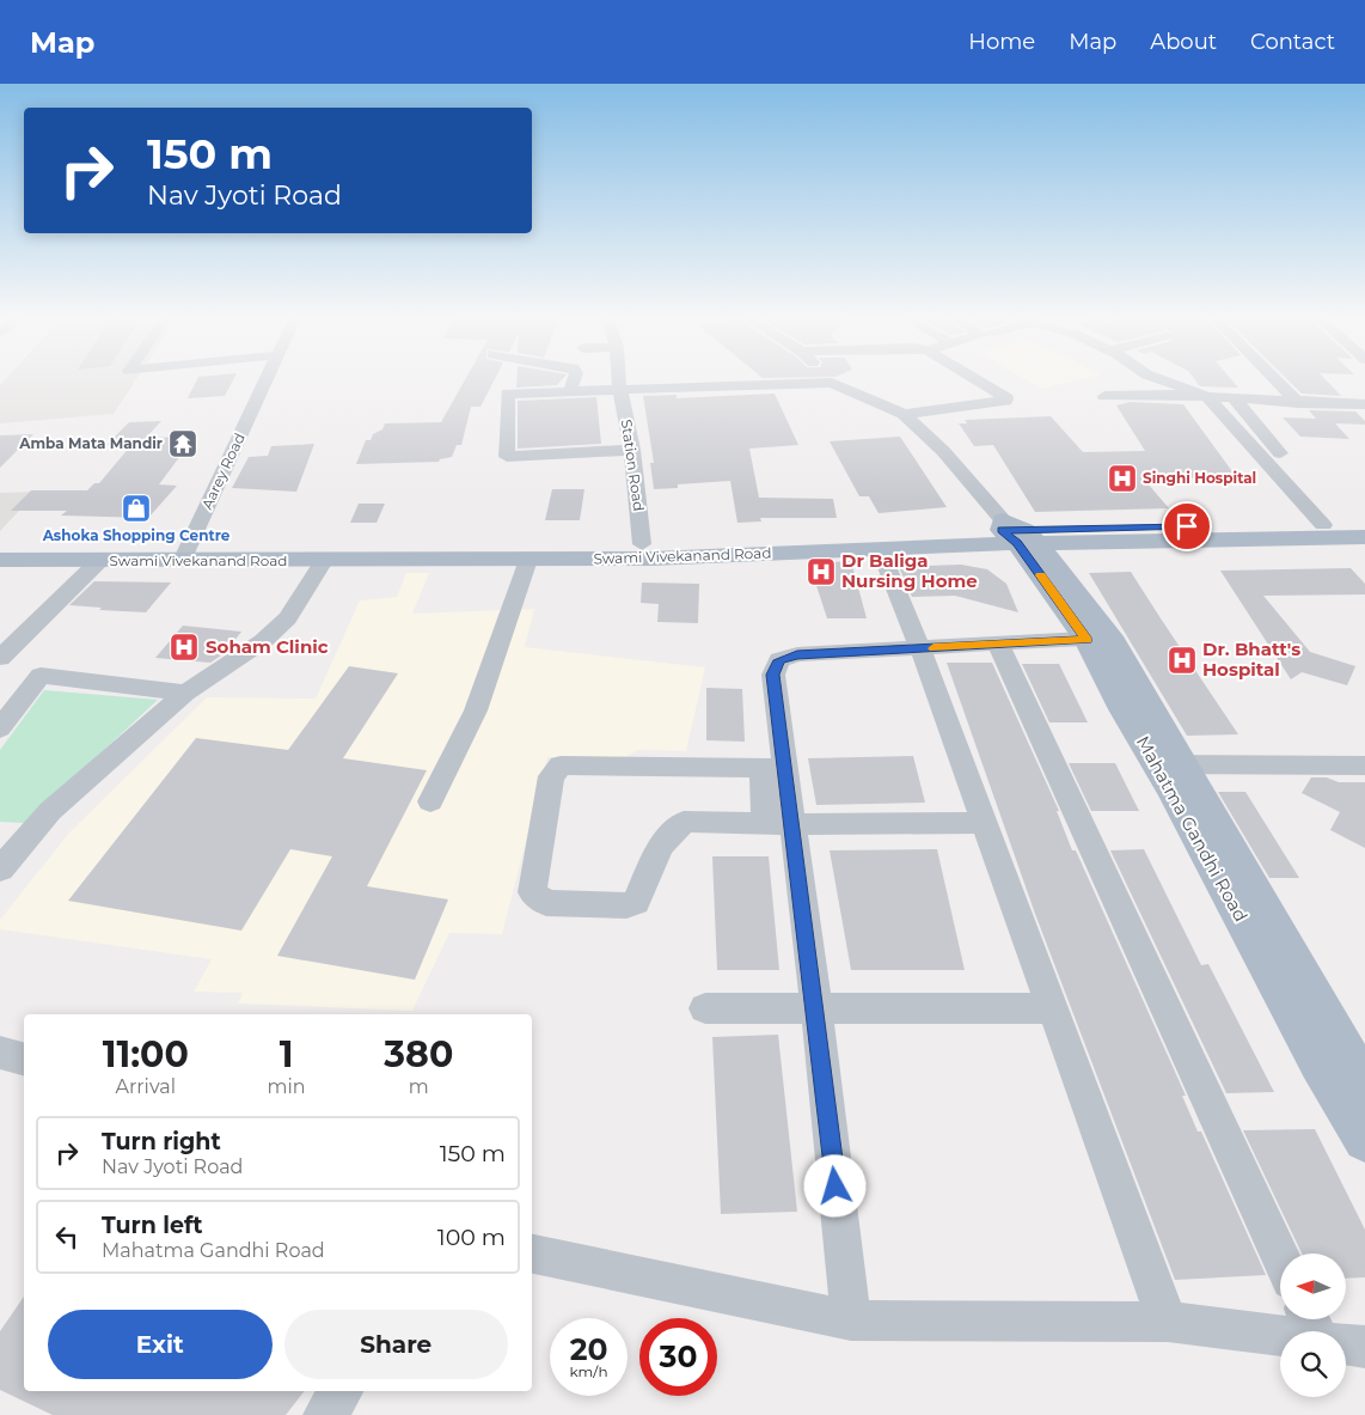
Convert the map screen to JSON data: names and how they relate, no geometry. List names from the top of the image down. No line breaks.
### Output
{"streets":{"main road":["Swami Vivekanand Road","Mahatma Gandhi Road"],"street":["Station Road","Aarey Road"]},"crossings":[["Station Road","Swami Vivekanand Road"],["Aarey Road","Swami Vivekanand Road"],["Swami Vivekanand Road","Mahatma Gandhi Road"]],"places":{"temple":["Amba Mata Mandir"],"hospital":["Singhi Hospital","Dr Baliga Nursing Home","Soham Clinic","Dr. Bhatt's Hospital"],"shop":["Ashoka Shopping Centre"]},"north":"left","page":{"header":"Map","nav":["Home","Map","About","Contact"],"turn":["150 m","Nav Jyoti Road"],"eta":["11:00","Arrival","1","min","380","m"],"list":[{"name":"Turn right","note":"Nav Jyoti Road","value":"150 m"},{"name":"Turn left","note":"Mahatma Gandhi Road","value":"100 m"}],"buttons":["Exit","Share"],"speed":"20 km/h","limit":"30"}}
